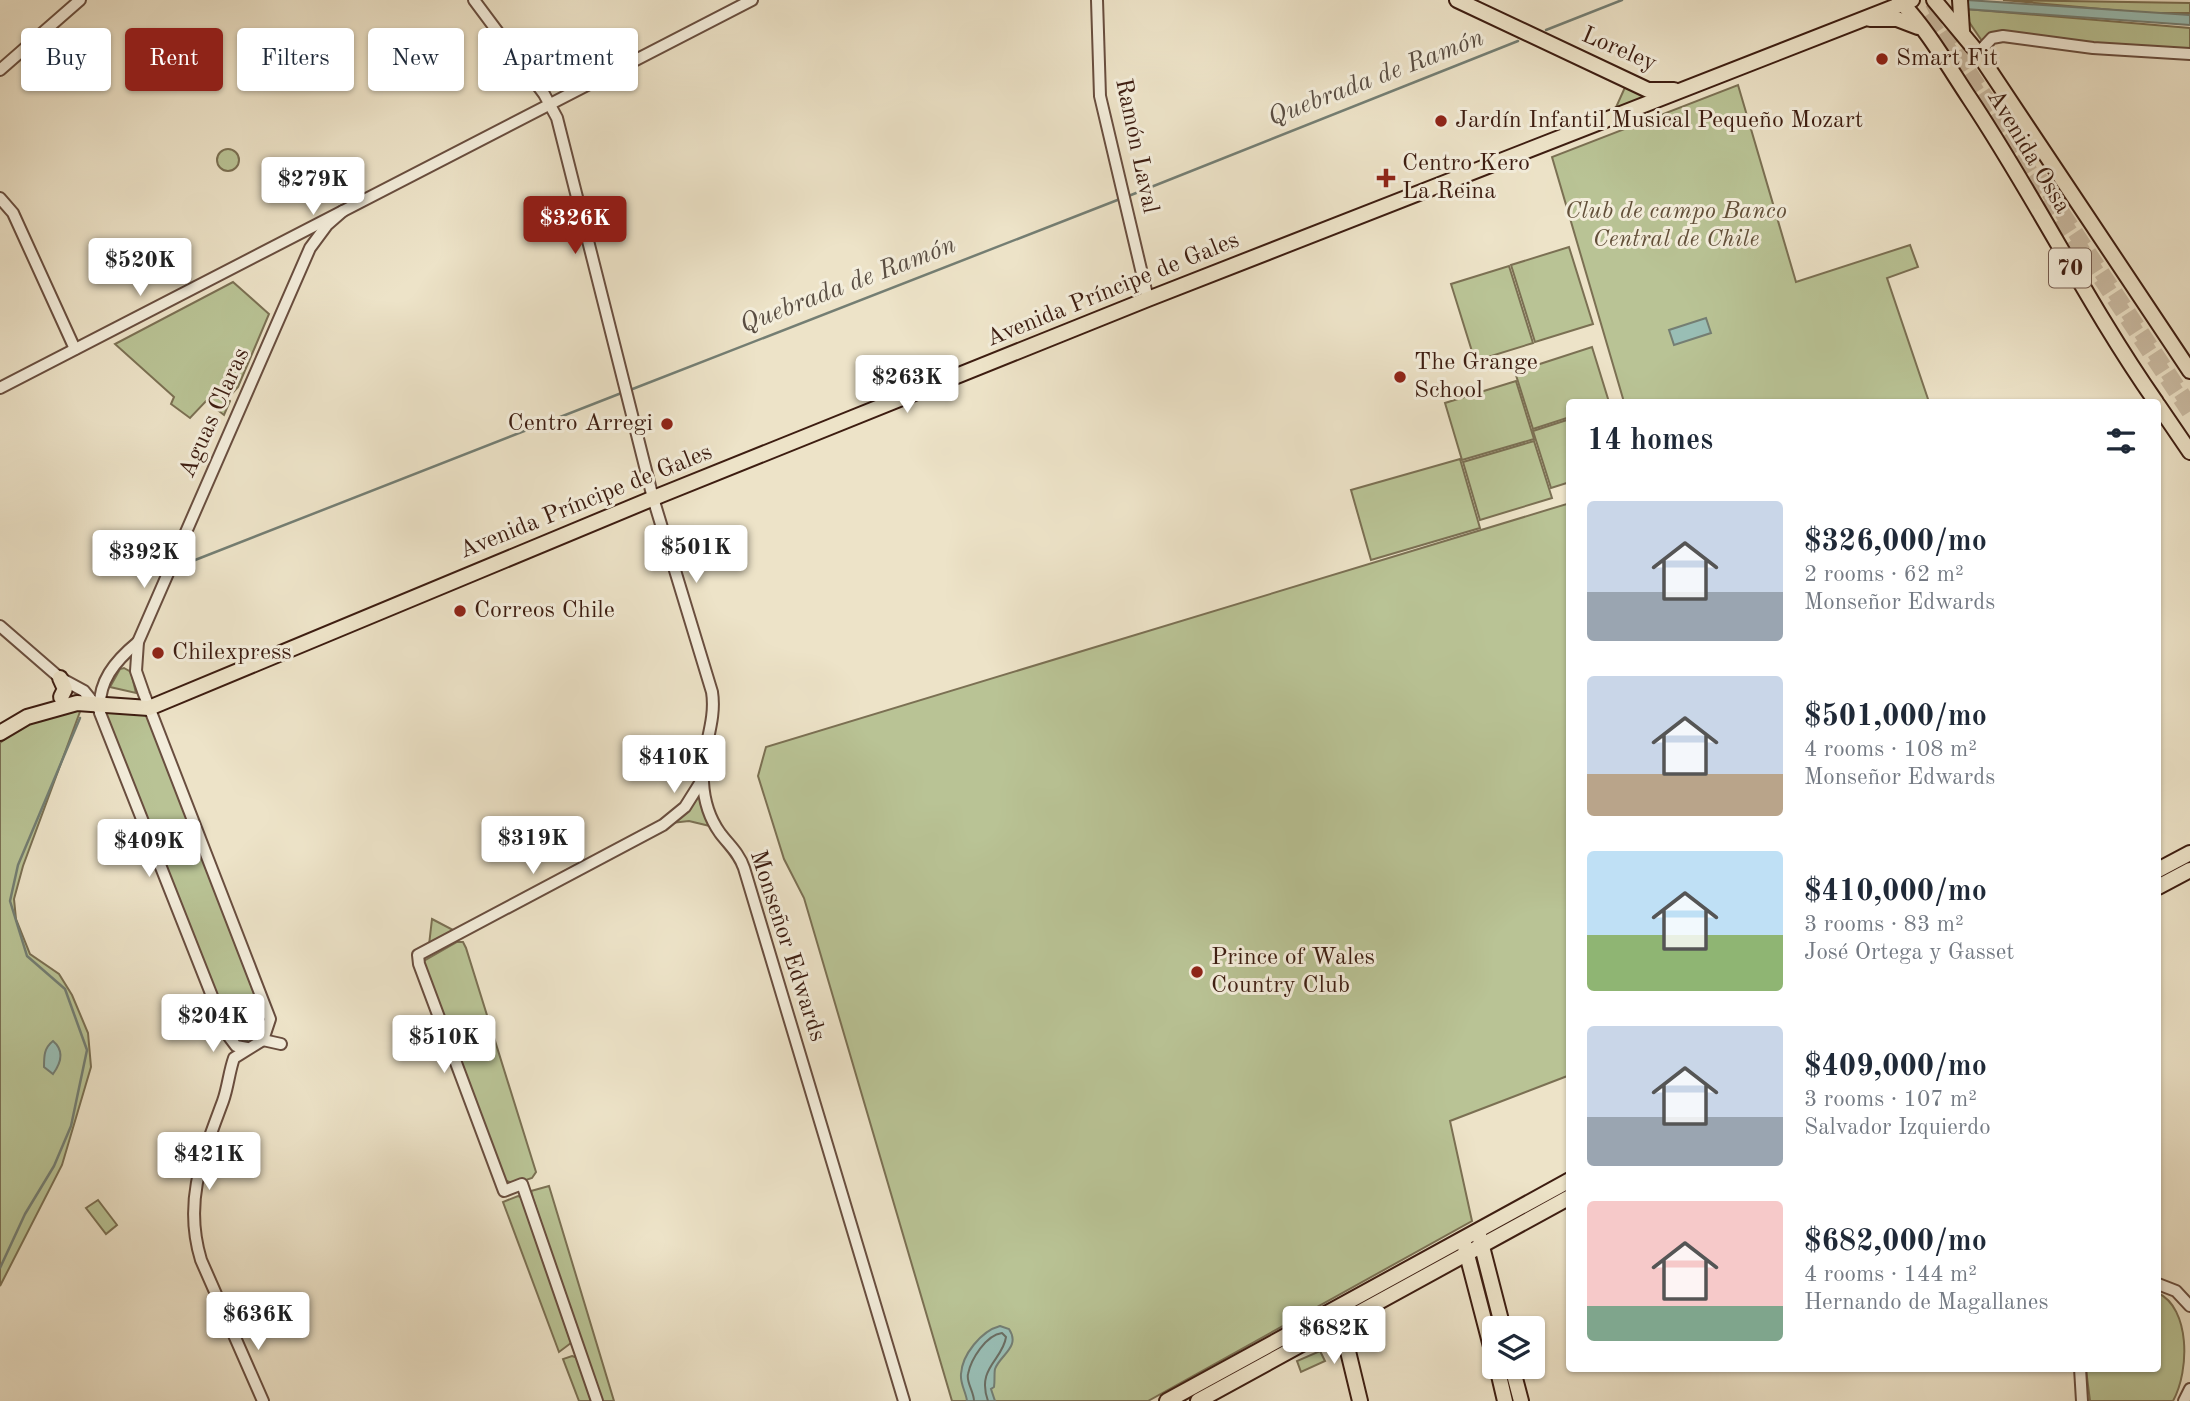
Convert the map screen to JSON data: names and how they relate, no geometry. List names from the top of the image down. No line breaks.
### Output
{"streets":{"main road":["Loreley","Avenida Ossa","70","Avenida Príncipe de Gales"],"street":["Ramón Laval","Aguas Claras","Monseñor Edwards"]},"crossings":[["Loreley","Avenida Príncipe de Gales"],["Ramón Laval","Avenida Príncipe de Gales"],["Avenida Ossa","Avenida Príncipe de Gales"],["Avenida Príncipe de Gales","Aguas Claras"],["Avenida Príncipe de Gales","Monseñor Edwards"]],"water":["Quebrada de Ramón"],"parks":["Club de campo Banco Central de Chile"],"places":{"other":["Smart Fit","Jardín Infantil Musical Pequeño Mozart","The Grange School","Centro Arregi","Correos Chile","Chilexpress","Prince of Wales Country Club"],"health":["Centro Kero La Reina"]},"page":{"chip":["Buy","Rent","Filters","New","Apartment"],"price":["$279K","$326K","$520K","$263K","$501K","$392K","$410K","$319K","$409K","$204K","$510K","$421K","$636K","$682K"],"heading":"14 homes","list":[{"name":"$326,000/mo","note":"2 rooms · 62 m² · Monseñor Edwards"},{"name":"$501,000/mo","note":"4 rooms · 108 m² · Monseñor Edwards"},{"name":"$410,000/mo","note":"3 rooms · 83 m² · José Ortega y Gasset"},{"name":"$409,000/mo","note":"3 rooms · 107 m² · Salvador Izquierdo"},{"name":"$682,000/mo","note":"4 rooms · 144 m² · Hernando de Magallanes"}]}}
